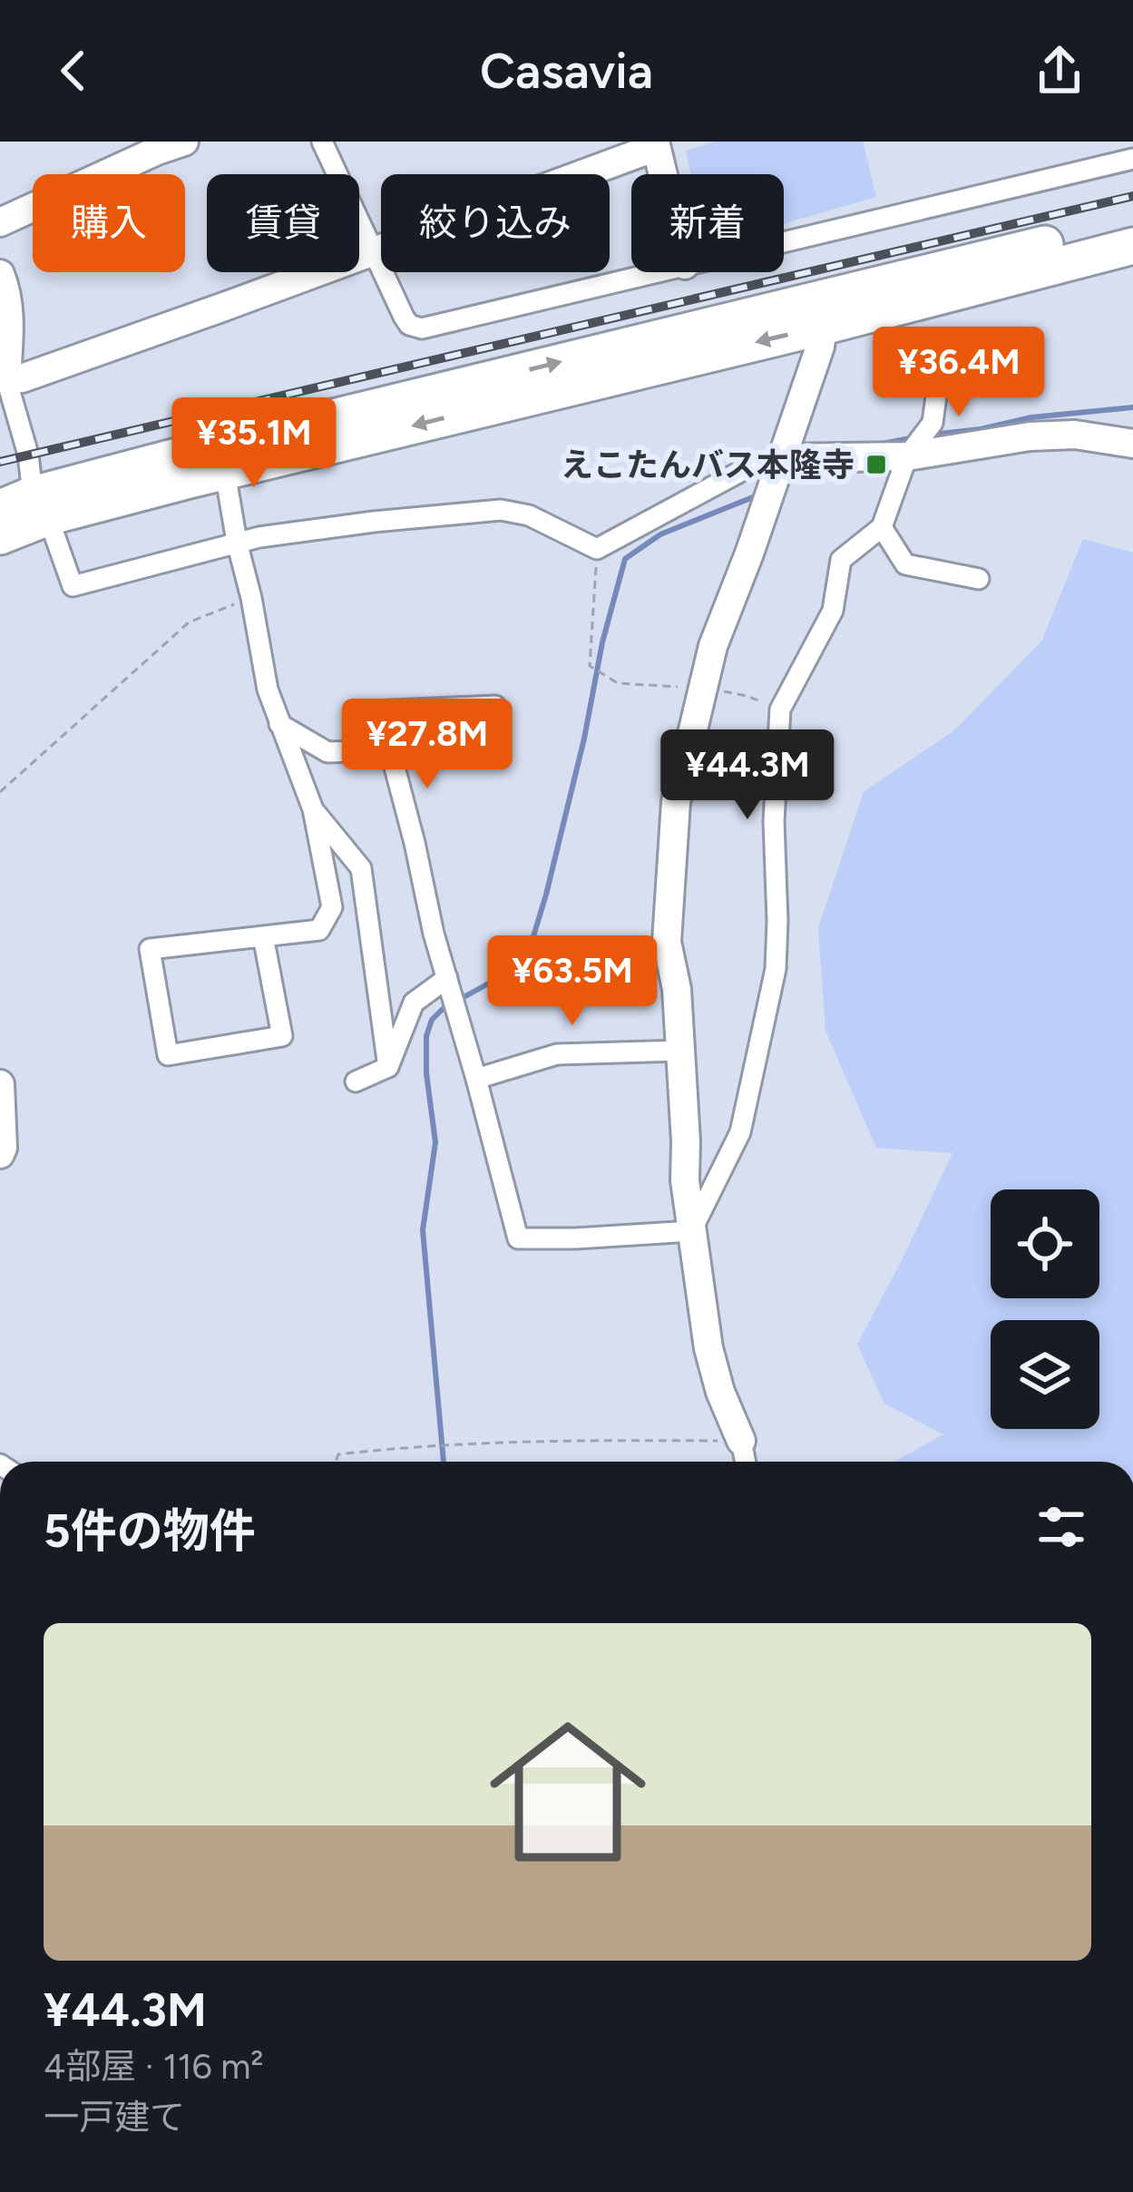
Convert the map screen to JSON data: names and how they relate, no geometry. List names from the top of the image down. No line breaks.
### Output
{"places":{"transit":["えこたんバス本隆寺"]},"page":{"header":"Casavia","chip":["購入","賃貸","絞り込み","新着"],"price":["¥36.4M","¥35.1M","¥27.8M","¥44.3M","¥63.5M"],"heading":"5件の物件","list":[{"name":"¥44.3M","note":"4部屋 · 116 m² · 一戸建て"}]}}
